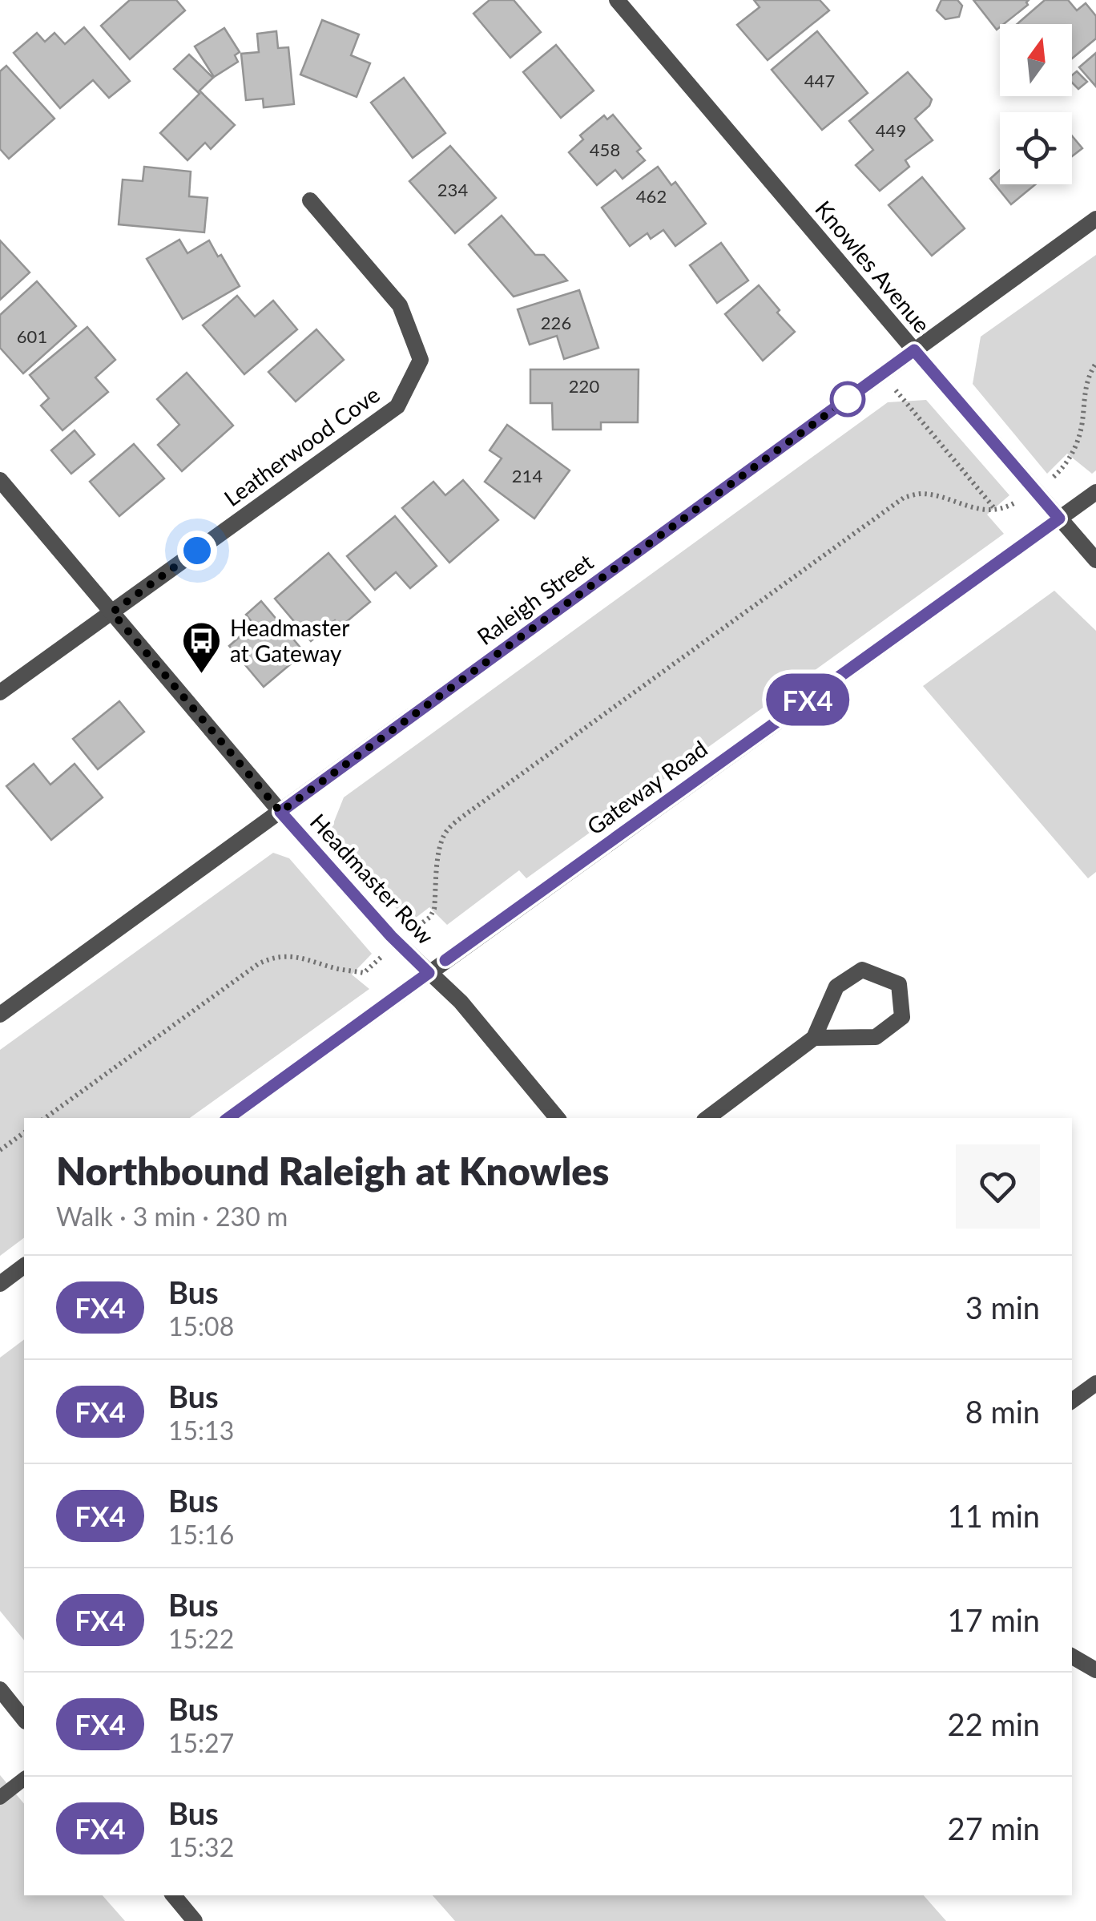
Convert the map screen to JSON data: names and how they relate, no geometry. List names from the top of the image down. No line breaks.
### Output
{"streets":{"street":["Knowles Avenue","Leatherwood Cove","Raleigh Street","Gateway Road","Headmaster Row"]},"crossings":[["Knowles Avenue","Raleigh Street"],["Knowles Avenue","Gateway Road"],["Leatherwood Cove","Headmaster Row"],["Raleigh Street","Headmaster Row"],["Gateway Road","Headmaster Row"]],"places":{"bus stop":["Headmaster at Gateway"]},"lines":["bus line FX4"],"house_numbers":["447","449","458","234","462","226","601","220","214"],"north":"top","page":{"on_map":"FX4","heading":["Northbound Raleigh at Knowles","Walk · 3 min · 230 m"],"list":[{"mark":"FX4","name":"Bus","note":"15:08","value":"3 min"},{"mark":"FX4","name":"Bus","note":"15:13","value":"8 min"},{"mark":"FX4","name":"Bus","note":"15:16","value":"11 min"},{"mark":"FX4","name":"Bus","note":"15:22","value":"17 min"},{"mark":"FX4","name":"Bus","note":"15:27","value":"22 min"},{"mark":"FX4","name":"Bus","note":"15:32","value":"27 min"}]}}
